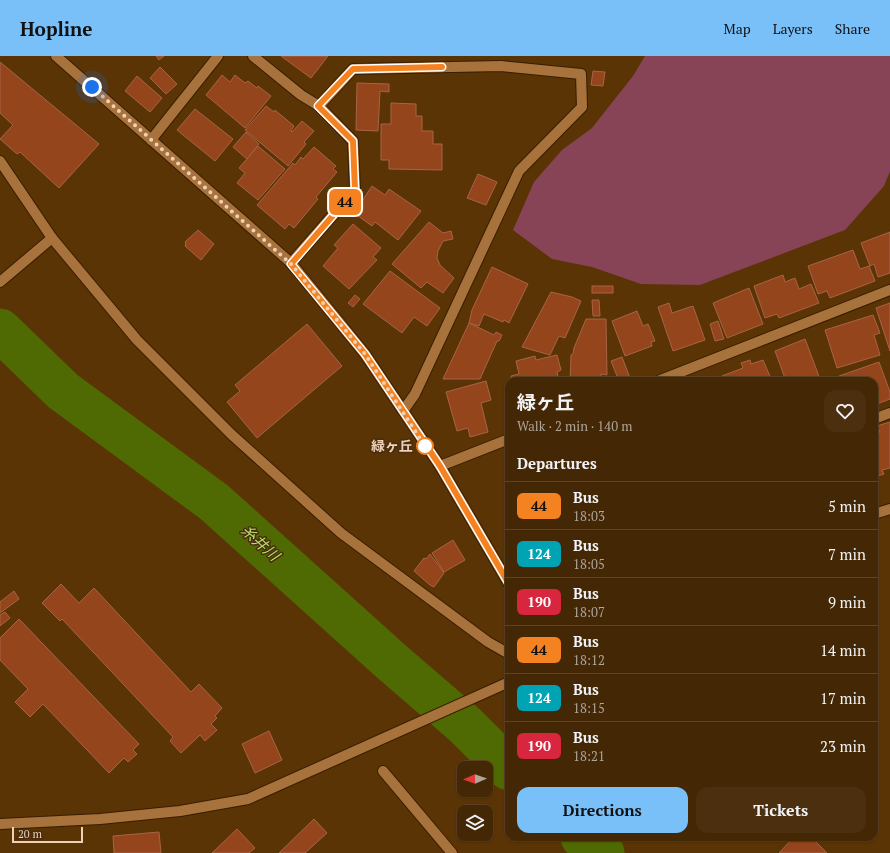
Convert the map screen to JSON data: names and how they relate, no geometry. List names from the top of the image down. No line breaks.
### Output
{"water":["糸井川"],"places":["緑ヶ丘"],"lines":["bus line 44"],"scale_bar":"20 m","north":"left","page":{"header":"Hopline","nav":["Map","Layers","Share"],"on_map":"44","heading":[["緑ヶ丘","Walk · 2 min · 140 m"],"Departures"],"list":[{"mark":"44","name":"Bus","note":"18:03","value":"5 min"},{"mark":"124","name":"Bus","note":"18:05","value":"7 min"},{"mark":"190","name":"Bus","note":"18:07","value":"9 min"},{"mark":"44","name":"Bus","note":"18:12","value":"14 min"},{"mark":"124","name":"Bus","note":"18:15","value":"17 min"},{"mark":"190","name":"Bus","note":"18:21","value":"23 min"}],"buttons":["Directions","Tickets"],"scale":"20 m"}}
